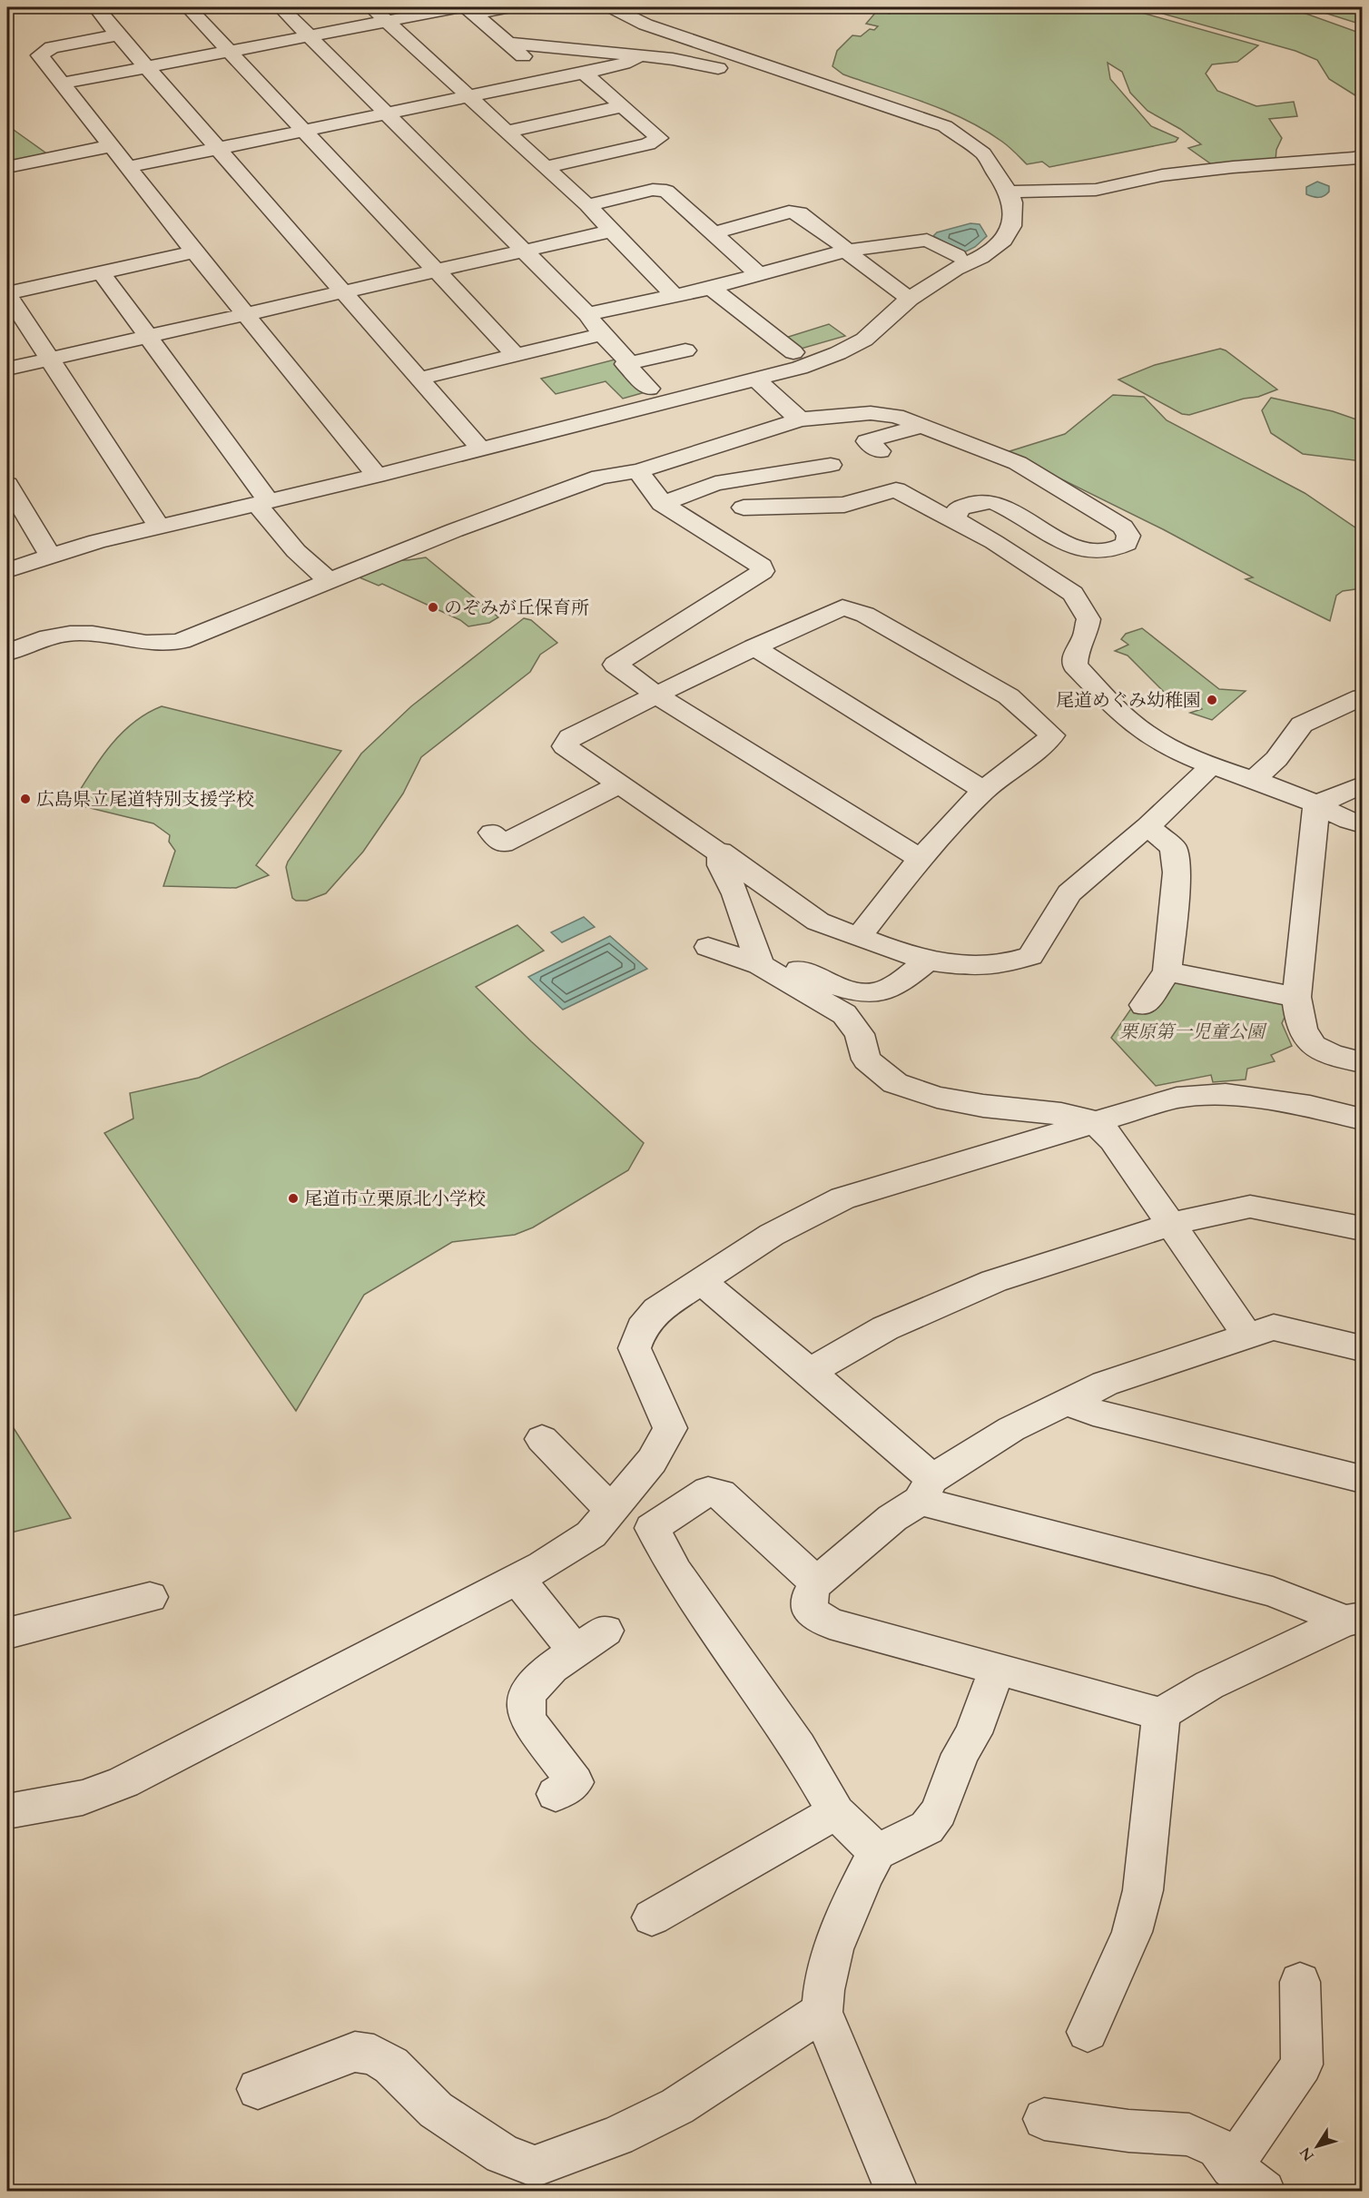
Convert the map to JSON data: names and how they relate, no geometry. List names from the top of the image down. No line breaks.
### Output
{"parks":["栗原第一児童公園"],"places":["のぞみが丘保育所","尾道めぐみ幼稚園","広島県立尾道特別支援学校","尾道市立栗原北小学校"],"north":"bottom left"}
